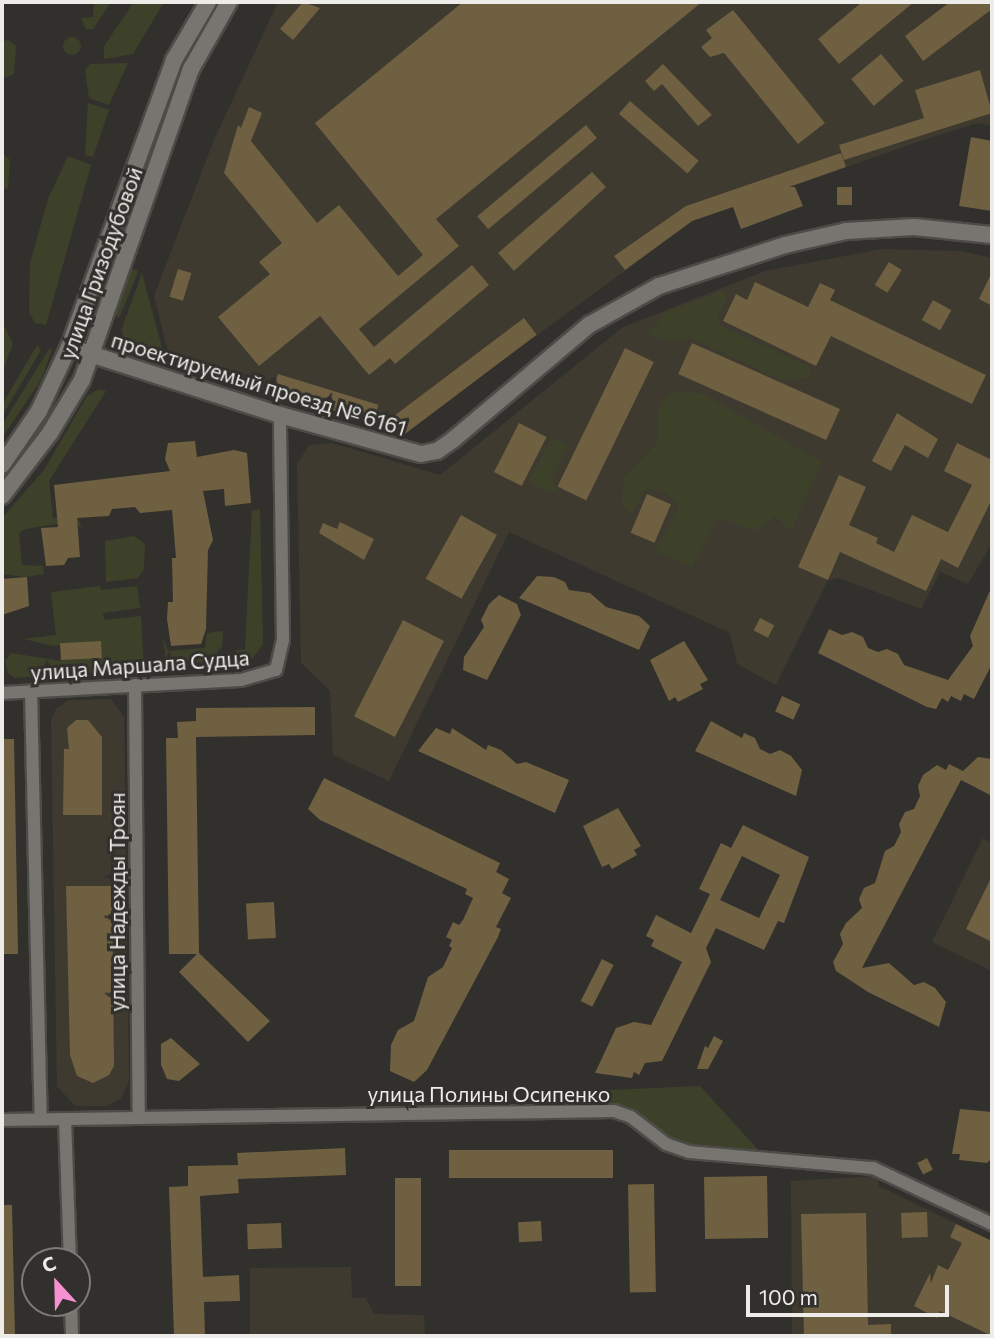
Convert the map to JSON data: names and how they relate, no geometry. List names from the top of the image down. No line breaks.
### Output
{"streets":{"street":["улица Гризодубовой","проектируемый проезд № 6161","улица Маршала Судца","улица Надежды Троян","улица Полины Осипенко"]},"crossings":[["улица Гризодубовой","проектируемый проезд № 6161"],["проектируемый проезд № 6161","улица Маршала Судца"],["улица Маршала Судца","улица Надежды Троян"],["улица Надежды Троян","улица Полины Осипенко"]],"scale_bar":"100 m","north":"top"}
